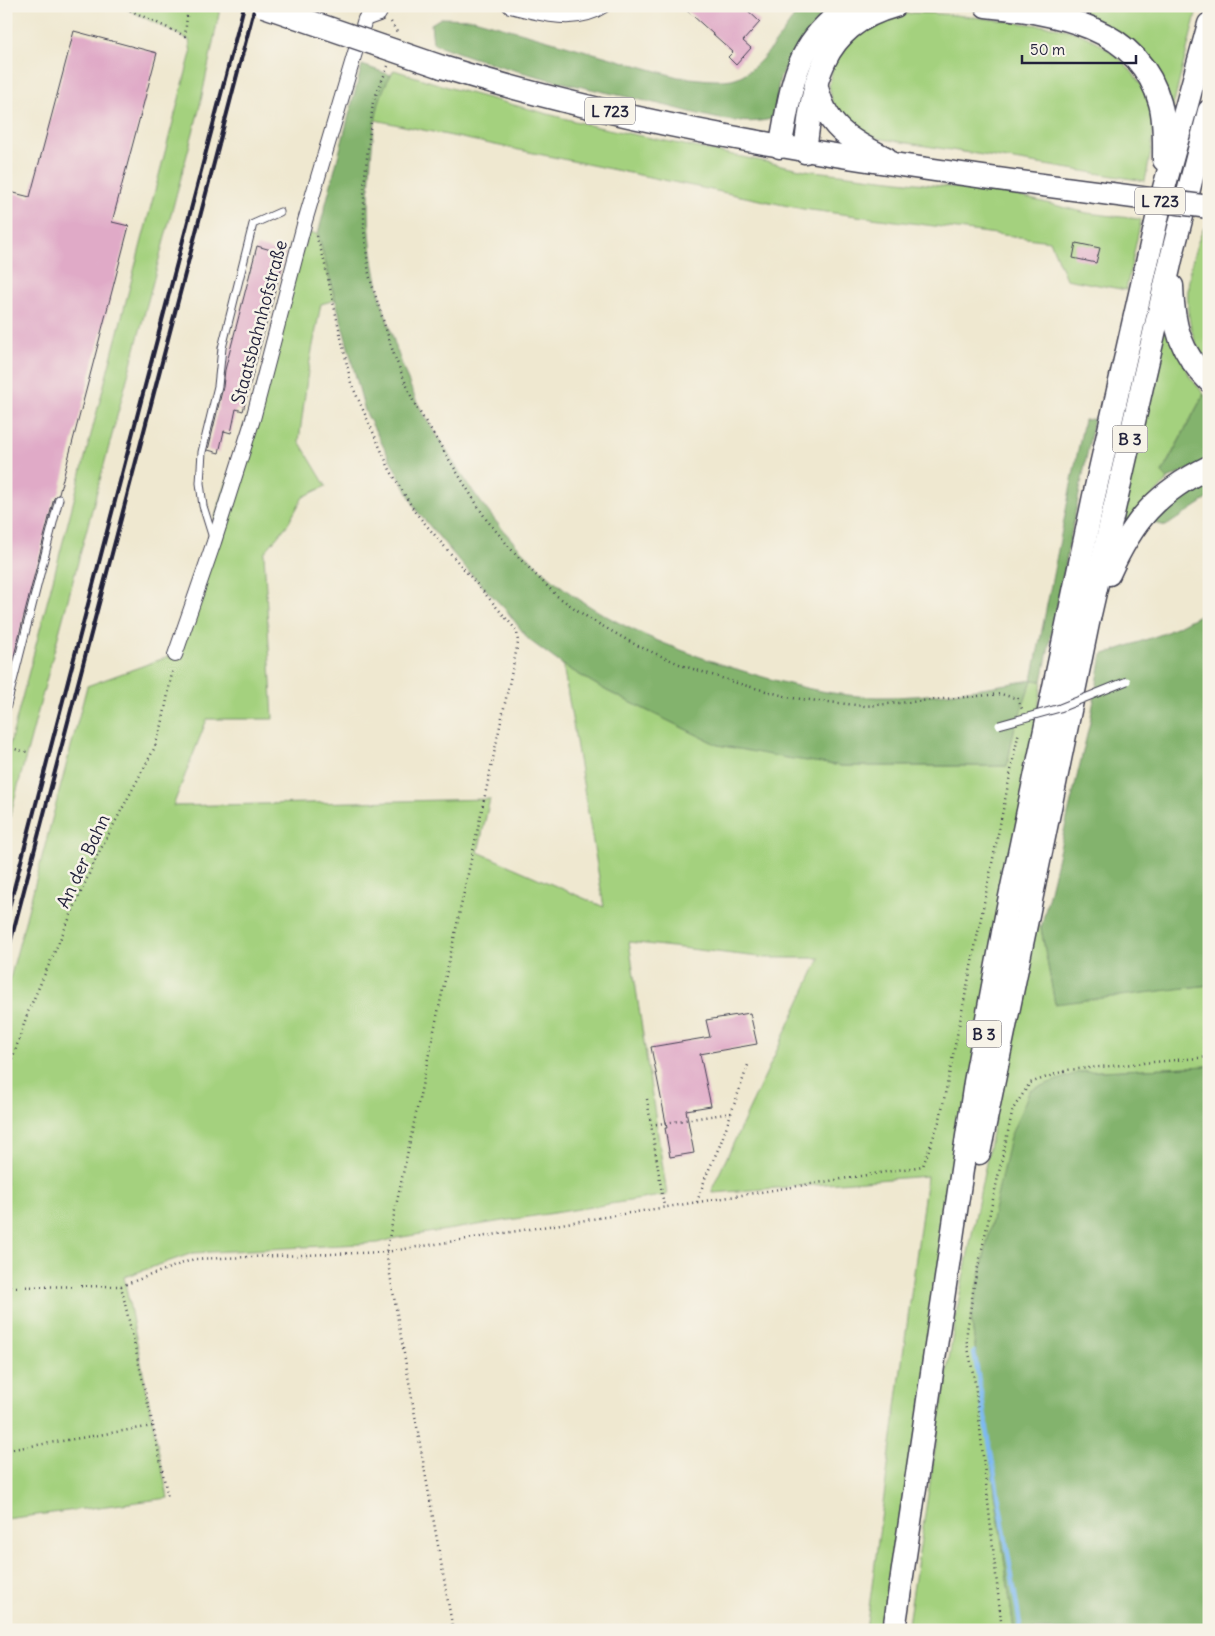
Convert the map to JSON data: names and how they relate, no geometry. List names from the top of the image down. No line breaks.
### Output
{"streets":{"main road":["L 723","B 3"],"street":["Staatsbahnhofstraße"],"path":["An der Bahn"]},"crossings":[["Staatsbahnhofstraße","An der Bahn"]],"scale_bar":"50 m"}
